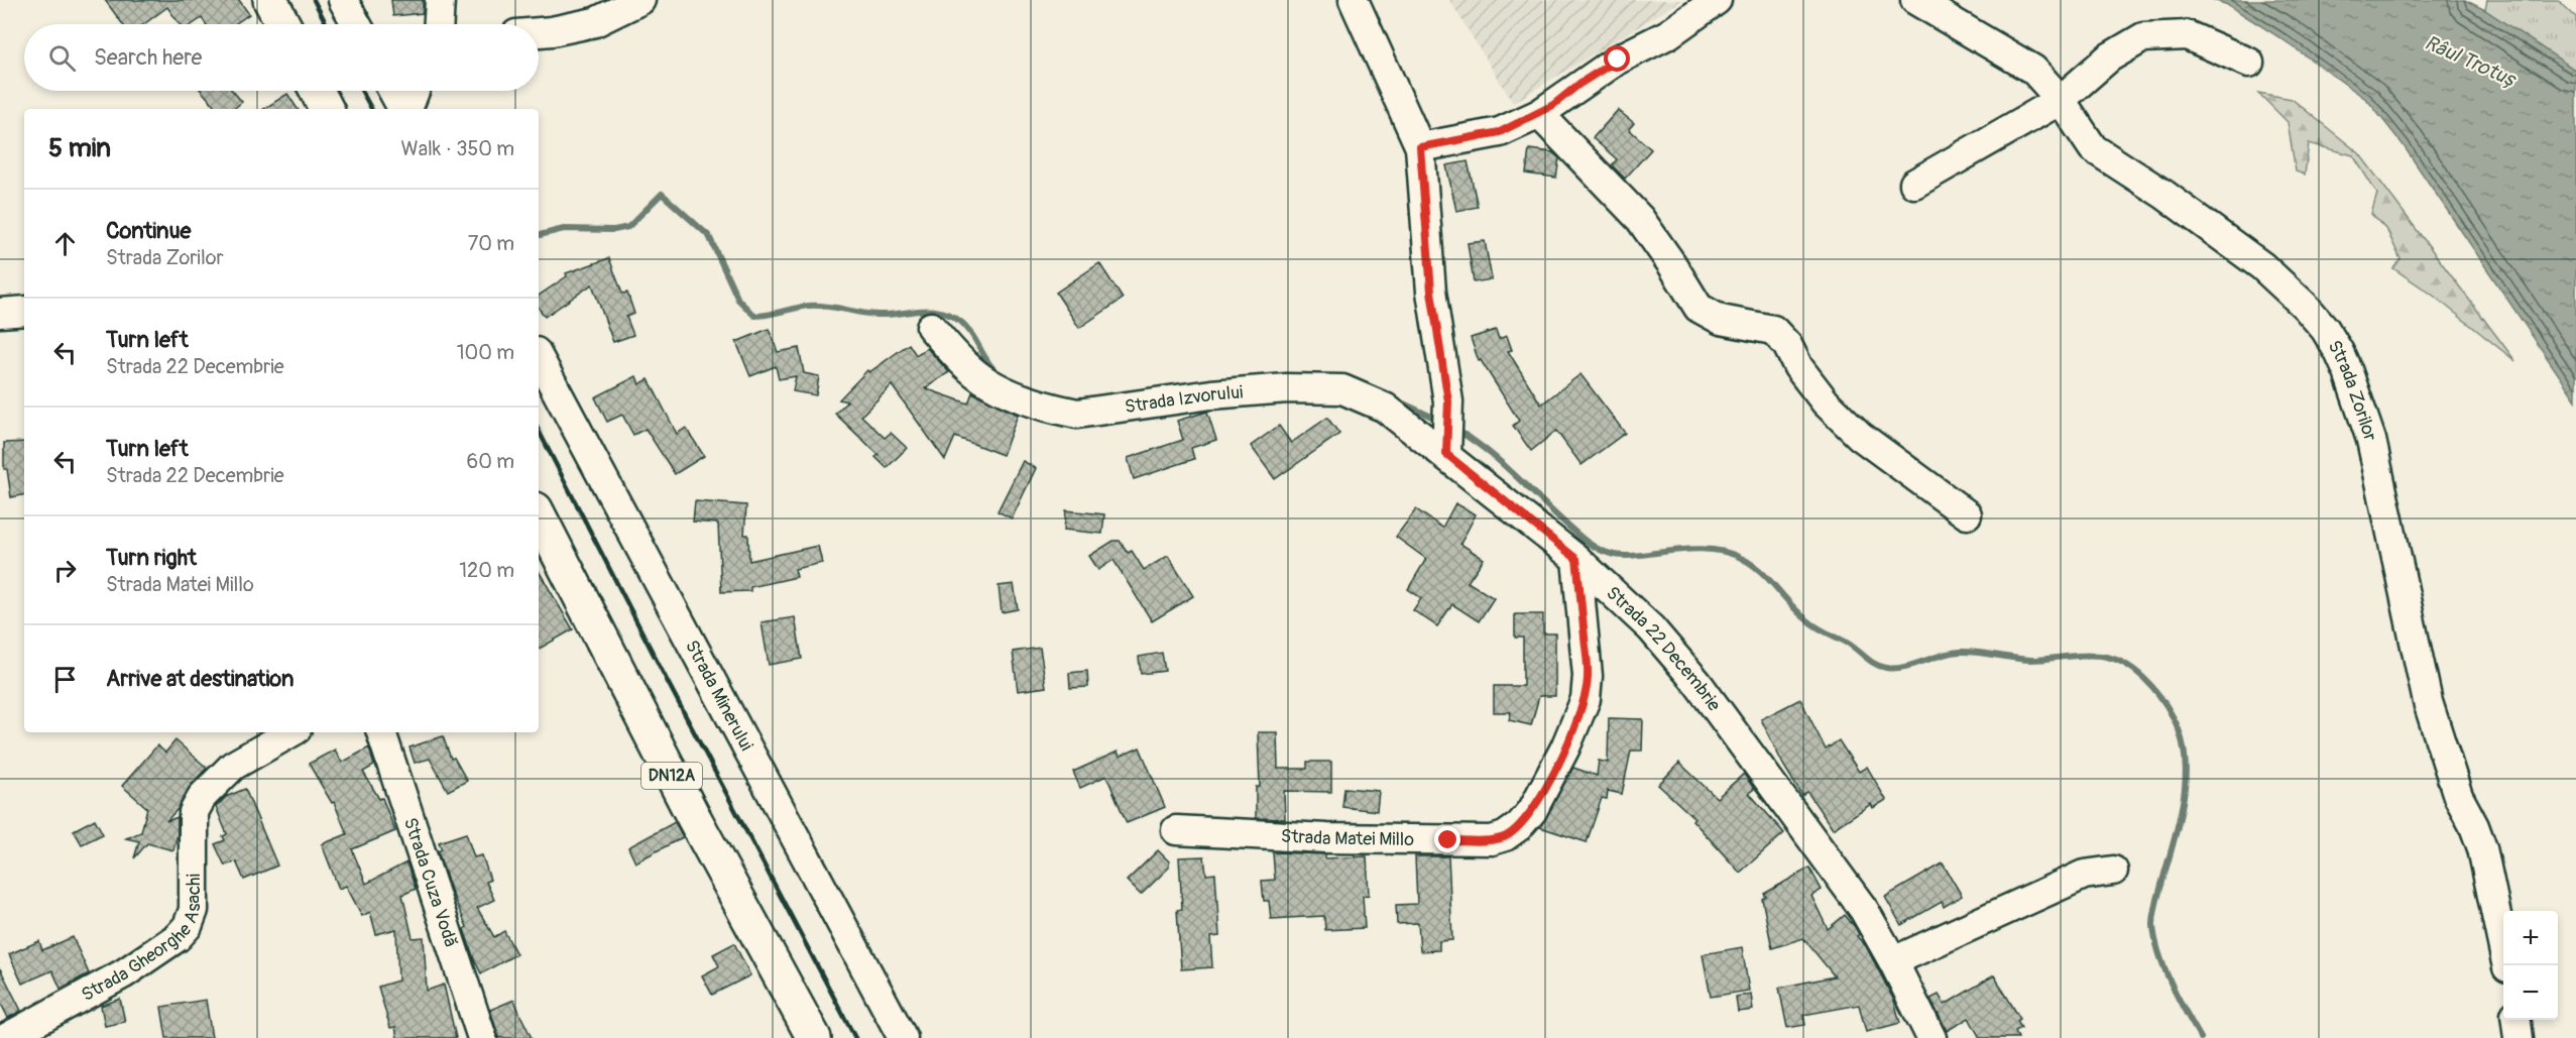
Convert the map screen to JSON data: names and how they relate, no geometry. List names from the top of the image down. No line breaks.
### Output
{"streets":{"main road":["DN12A"],"street":["Strada Zorilor","Strada Izvorului","Strada 22 Decembrie","Strada Minerului","Strada Matei Millo","Strada Cuza Vodă","Strada Gheorghe Asachi"]},"crossings":[["Strada Izvorului","Strada 22 Decembrie"],["Strada 22 Decembrie","Strada Matei Millo"]],"water":["Râul Trotuș"],"page":{"search":"Search here","heading":["5 min","Walk · 350 m"],"list":[["Continue","Strada Zorilor","70 m"],["Turn left","Strada 22 Decembrie","100 m"],["Turn left","Strada 22 Decembrie","60 m"],["Turn right","Strada Matei Millo","120 m"],"Arrive at destination"],"map_buttons":["+","−"]}}
